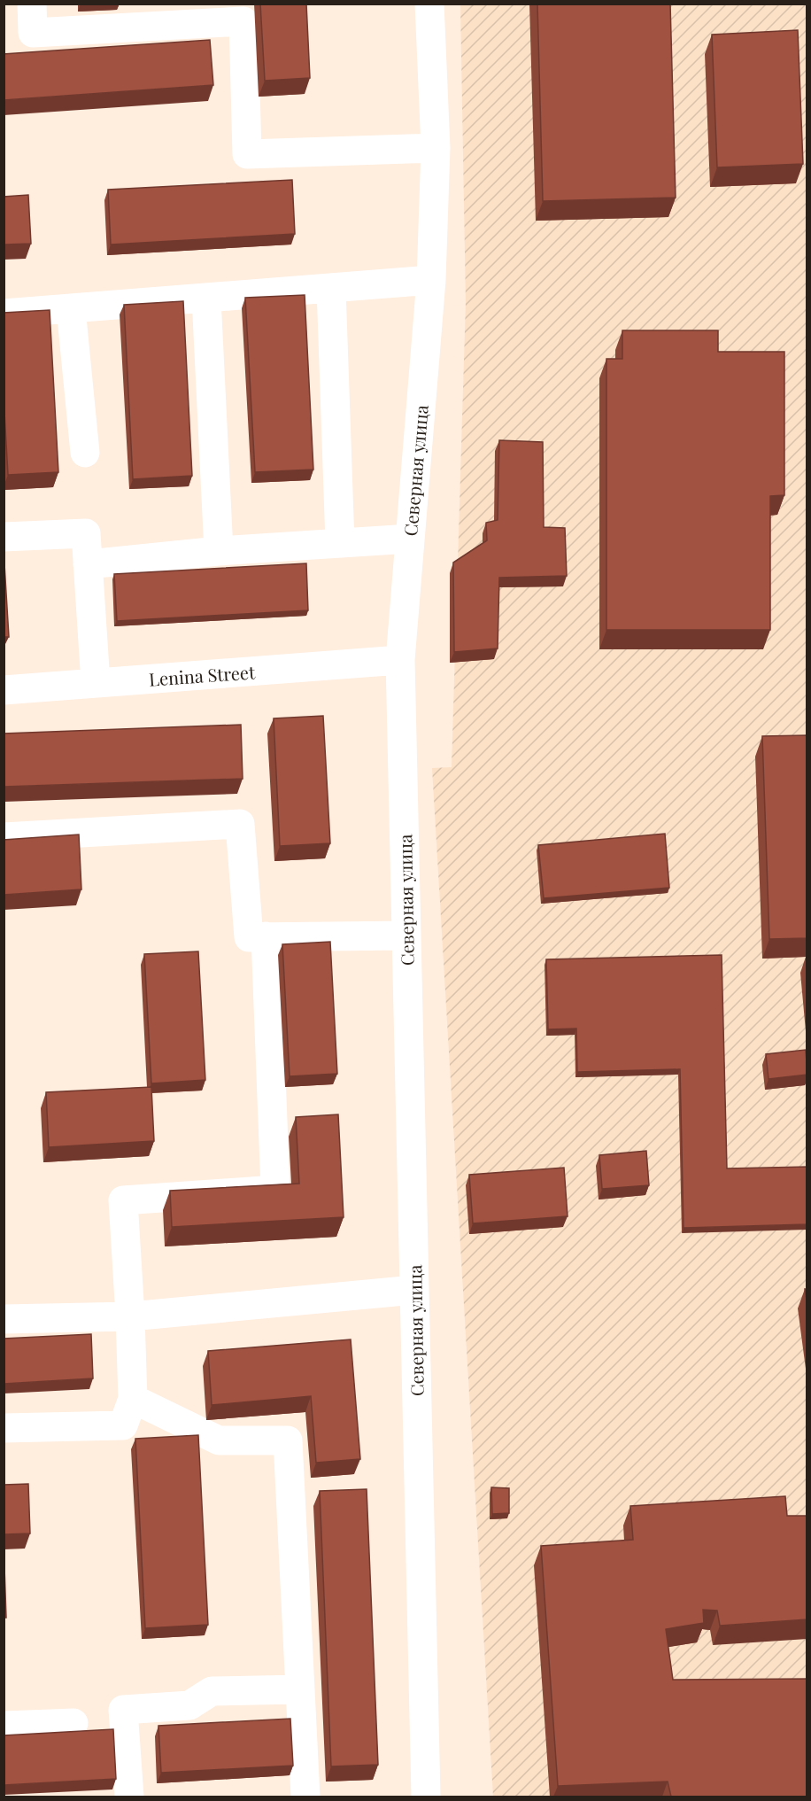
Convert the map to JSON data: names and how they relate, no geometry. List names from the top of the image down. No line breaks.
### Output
{"streets":{"street":["Северная улица","Lenina Street"]},"crossings":[["Северная улица","Lenina Street"]]}
